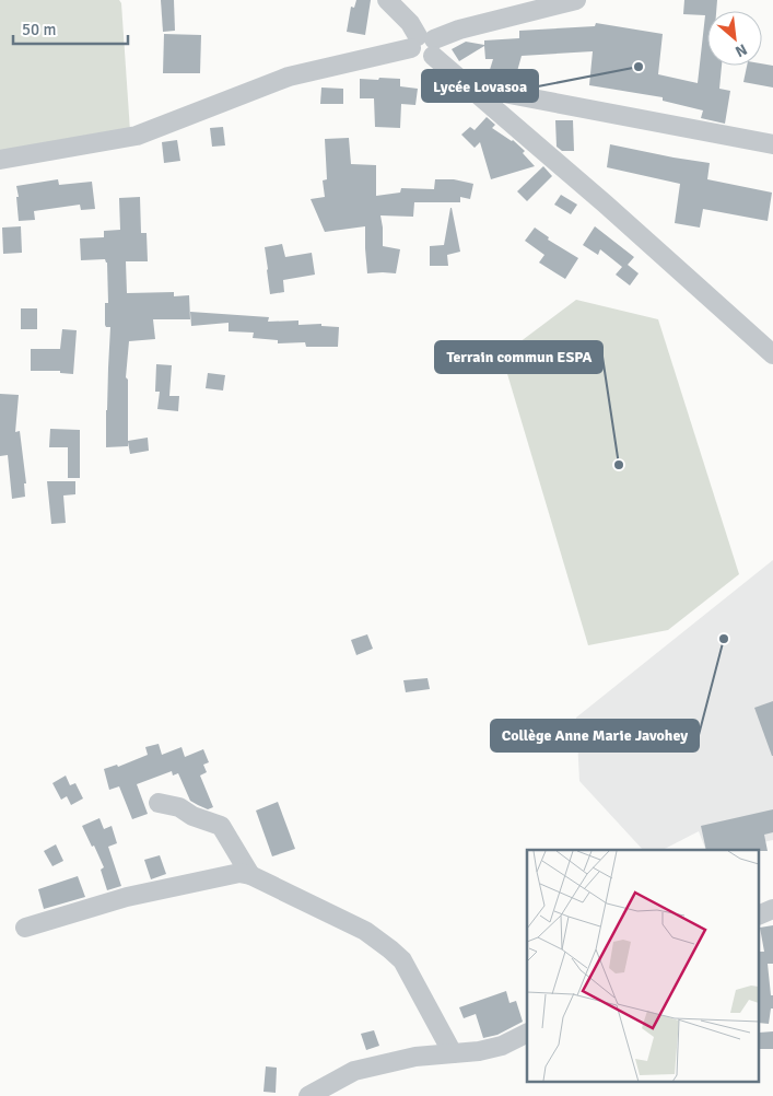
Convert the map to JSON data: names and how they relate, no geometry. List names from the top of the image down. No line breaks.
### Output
{"places":["Lycée Lovasoa","Terrain commun ESPA","Collège Anne Marie Javohey"],"scale_bar":"50 m","north":"bottom right"}
